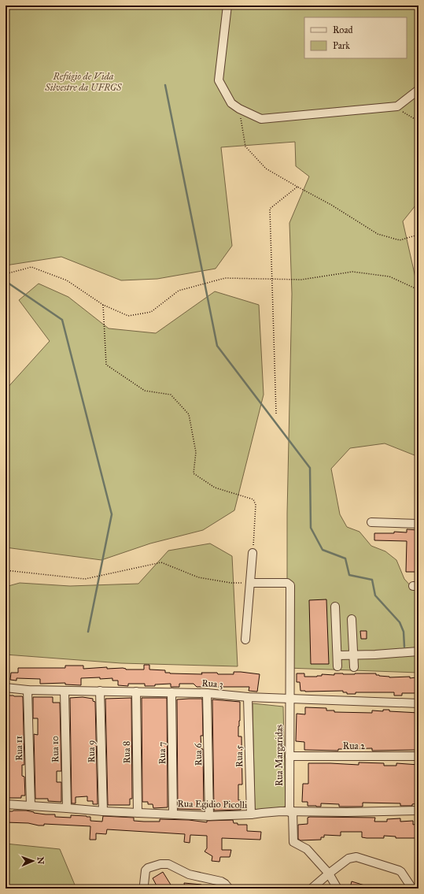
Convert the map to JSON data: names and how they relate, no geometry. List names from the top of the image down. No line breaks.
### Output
{"streets":{"street":["Rua 3","Rua 2","Rua 11","Rua 10","Rua 9","Rua 8","Rua 7","Rua 6","Rua Margaridas","Rua 5","Rua Egidio Picolli"]},"crossings":[["Rua 3","Rua 11"],["Rua 3","Rua 10"],["Rua 3","Rua 9"],["Rua 3","Rua 8"],["Rua 3","Rua 7"],["Rua 3","Rua 6"],["Rua 3","Rua Margaridas"],["Rua 3","Rua 5"],["Rua 2","Rua Margaridas"],["Rua 11","Rua Egidio Picolli"],["Rua 10","Rua Egidio Picolli"],["Rua 9","Rua Egidio Picolli"],["Rua 8","Rua Egidio Picolli"],["Rua 7","Rua Egidio Picolli"],["Rua 6","Rua Egidio Picolli"],["Rua Margaridas","Rua Egidio Picolli"],["Rua 5","Rua Egidio Picolli"]],"parks":["Refúgio de Vida Silvestre da UFRGS"],"legend":["Road","Park"],"north":"right"}
